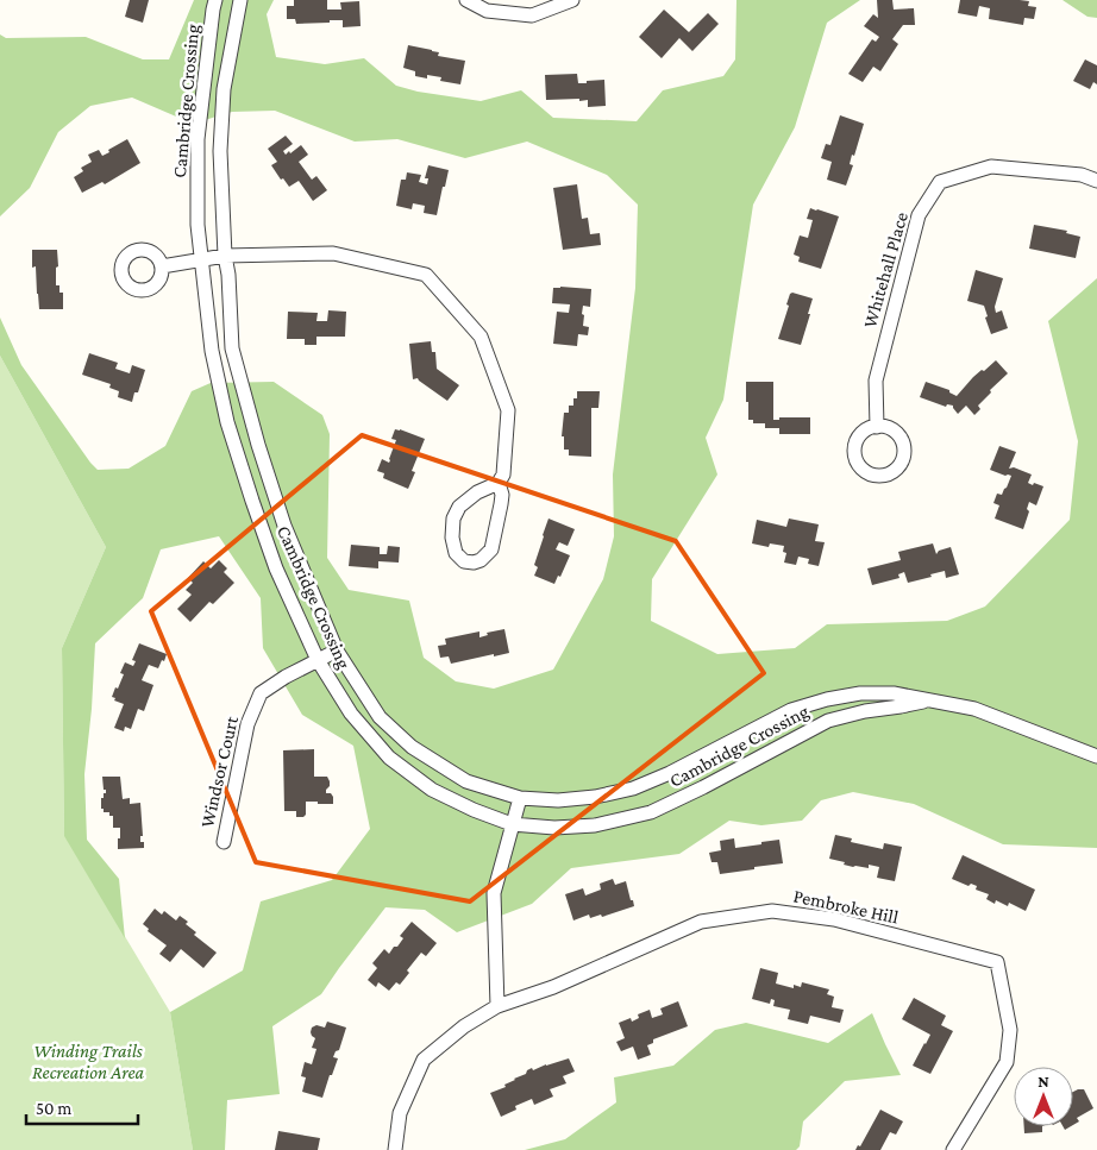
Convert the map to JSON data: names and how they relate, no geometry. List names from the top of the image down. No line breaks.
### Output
{"streets":{"street":["Cambridge Crossing","Whitehall Place","Windsor Court","Pembroke Hill"]},"crossings":[["Cambridge Crossing","Windsor Court"]],"parks":["Winding Trails Recreation Area"],"scale_bar":"50 m","north":"top"}
